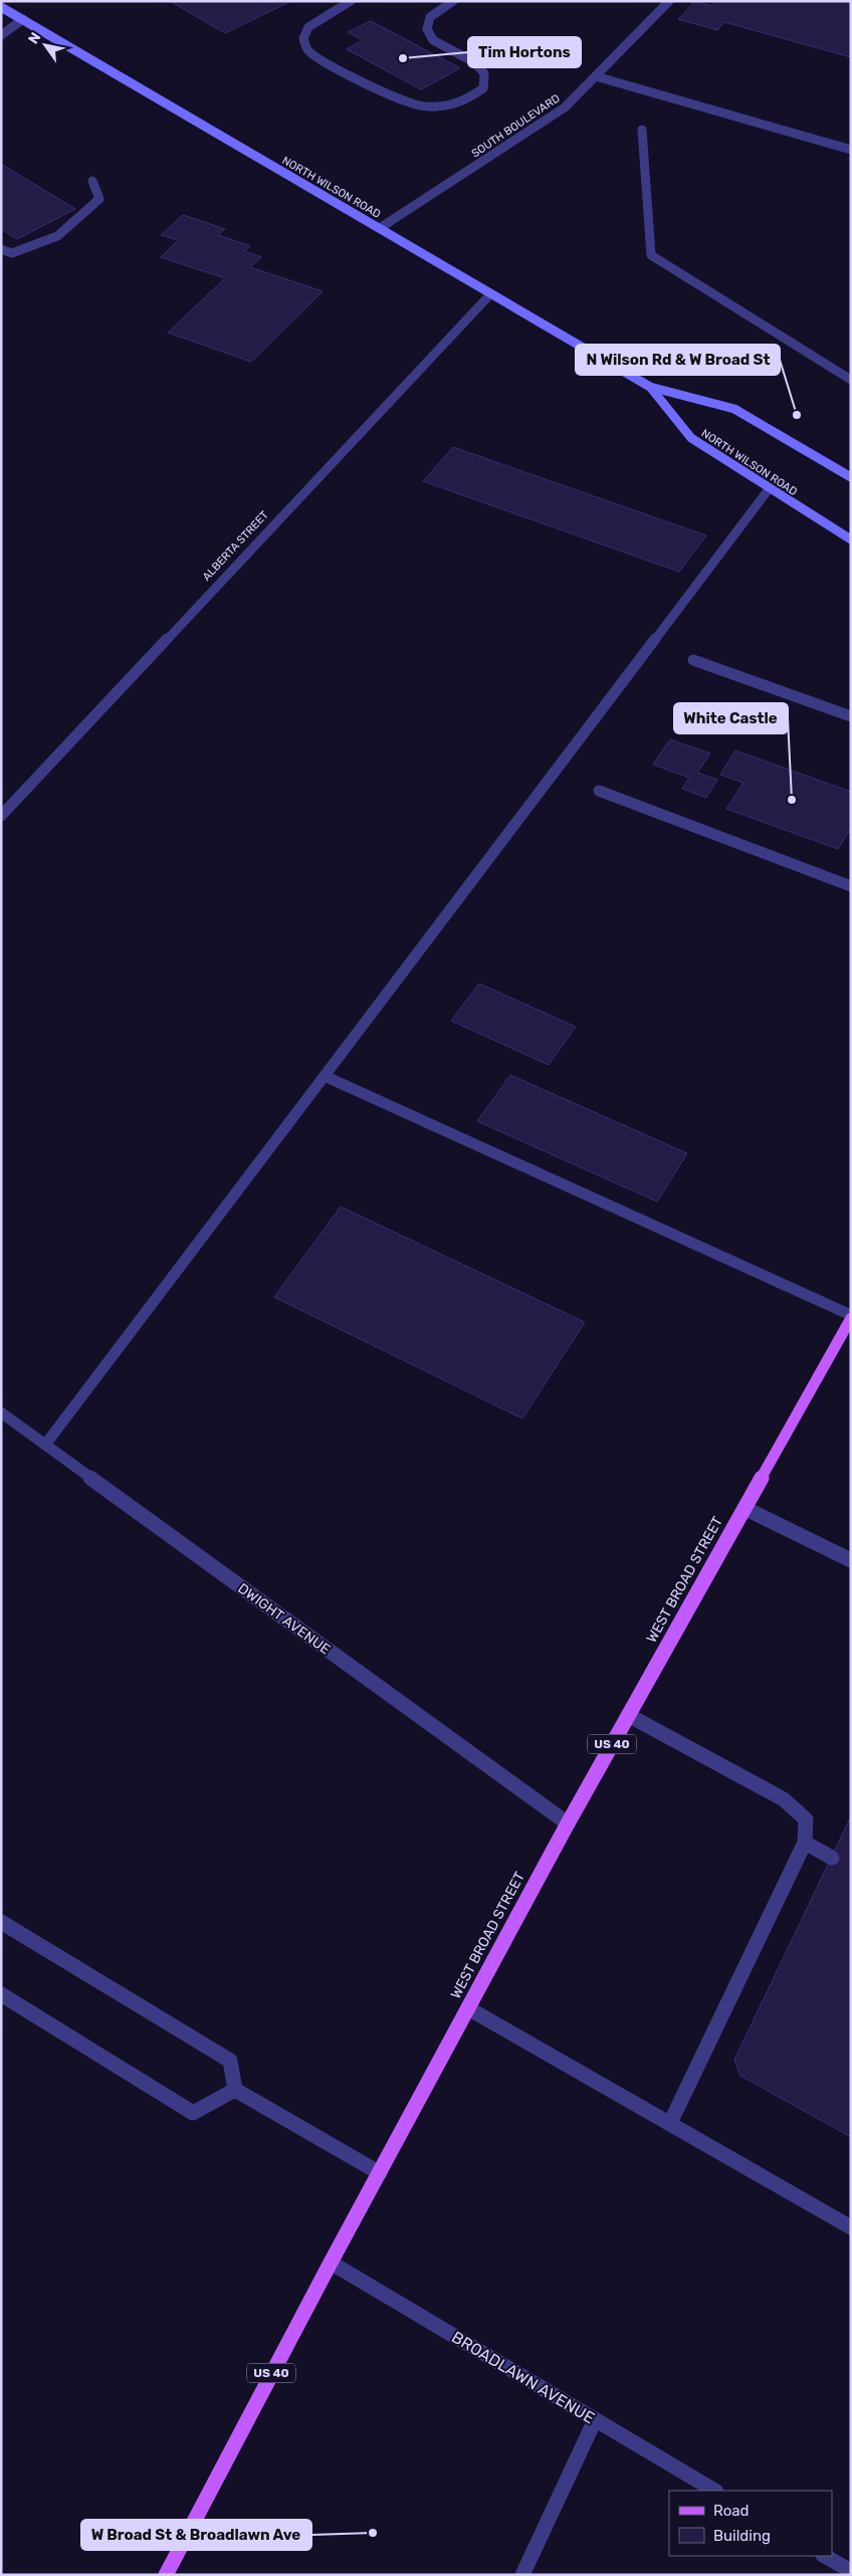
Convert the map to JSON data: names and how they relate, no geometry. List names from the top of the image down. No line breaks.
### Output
{"streets":{"main road":["NORTH WILSON ROAD","WEST BROAD STREET","US 40"],"street":["SOUTH BOULEVARD","ALBERTA STREET","DWIGHT AVENUE","BROADLAWN AVENUE"]},"crossings":[["SOUTH BOULEVARD","NORTH WILSON ROAD"],["NORTH WILSON ROAD","ALBERTA STREET"],["WEST BROAD STREET","DWIGHT AVENUE"],["WEST BROAD STREET","BROADLAWN AVENUE"]],"places":["Tim Hortons","N Wilson Rd & W Broad St","White Castle","W Broad St & Broadlawn Ave"],"legend":["Road","Building"],"north":"top left"}
